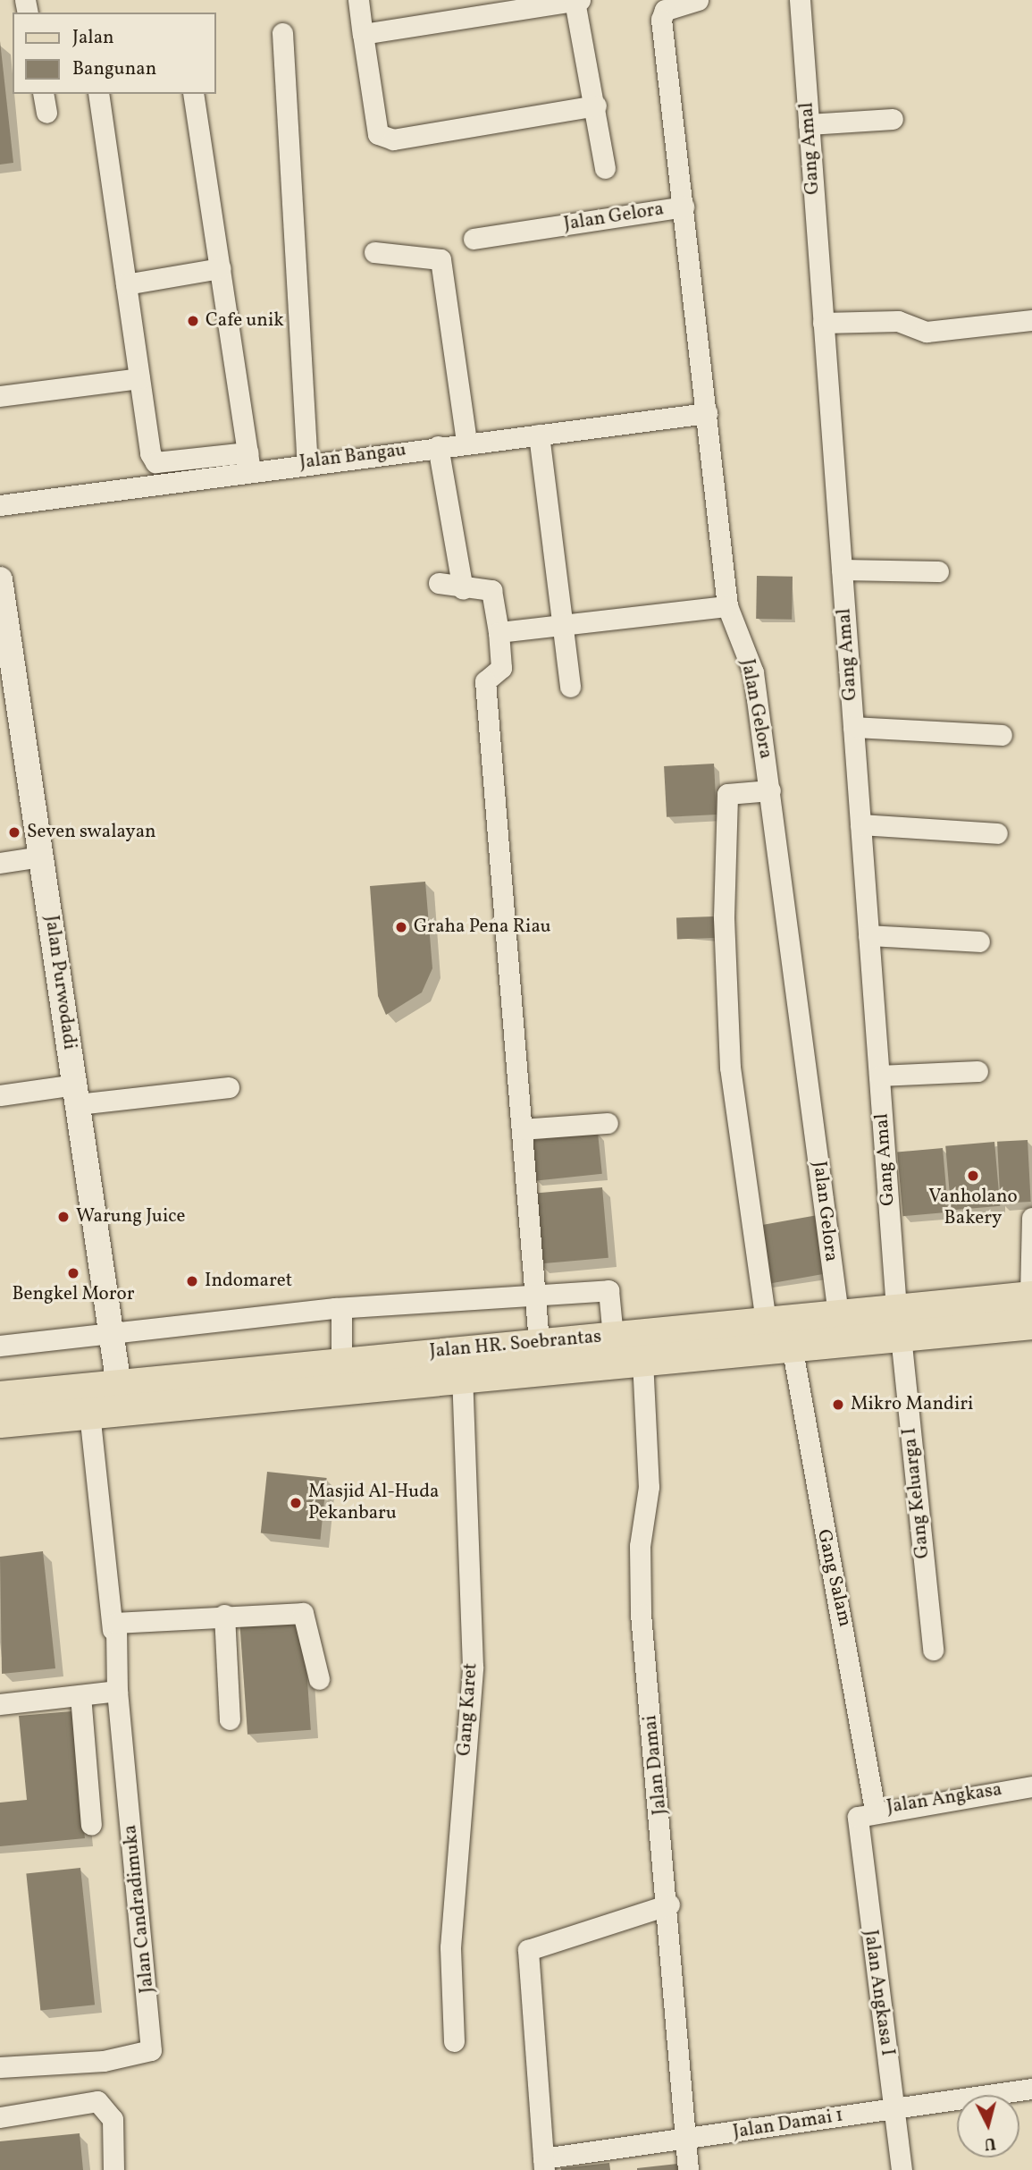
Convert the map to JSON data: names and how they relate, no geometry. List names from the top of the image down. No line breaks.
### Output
{"streets":{"main road":["Jalan HR. Soebrantas"],"street":["Gang Amal","Jalan Gelora","Jalan Bangau","Jalan Purwodadi","Gang Keluarga I","Gang Salam","Gang Karet","Jalan Damai","Jalan Angkasa","Jalan Candradimuka","Jalan Angkasa I","Jalan Damai 1"]},"crossings":[["Gang Amal","Jalan HR. Soebrantas"],["Gang Amal","Gang Keluarga I"],["Jalan Gelora","Jalan Bangau"],["Jalan Gelora","Jalan HR. Soebrantas"],["Jalan Purwodadi","Jalan HR. Soebrantas"],["Jalan HR. Soebrantas","Gang Keluarga I"],["Jalan HR. Soebrantas","Gang Salam"],["Jalan HR. Soebrantas","Gang Karet"],["Jalan HR. Soebrantas","Jalan Damai"],["Jalan HR. Soebrantas","Jalan Candradimuka"],["Gang Salam","Jalan Angkasa"],["Gang Salam","Jalan Angkasa I"],["Jalan Damai","Jalan Damai 1"],["Jalan Angkasa","Jalan Angkasa I"],["Jalan Angkasa I","Jalan Damai 1"]],"places":["Cafe unik","Seven swalayan","Graha Pena Riau","Vanholano Bakery","Warung Juice","Bengkel Moror","Indomaret","Mikro Mandiri","Masjid Al-Huda Pekanbaru"],"legend":["Jalan","Bangunan"],"north":"bottom"}
